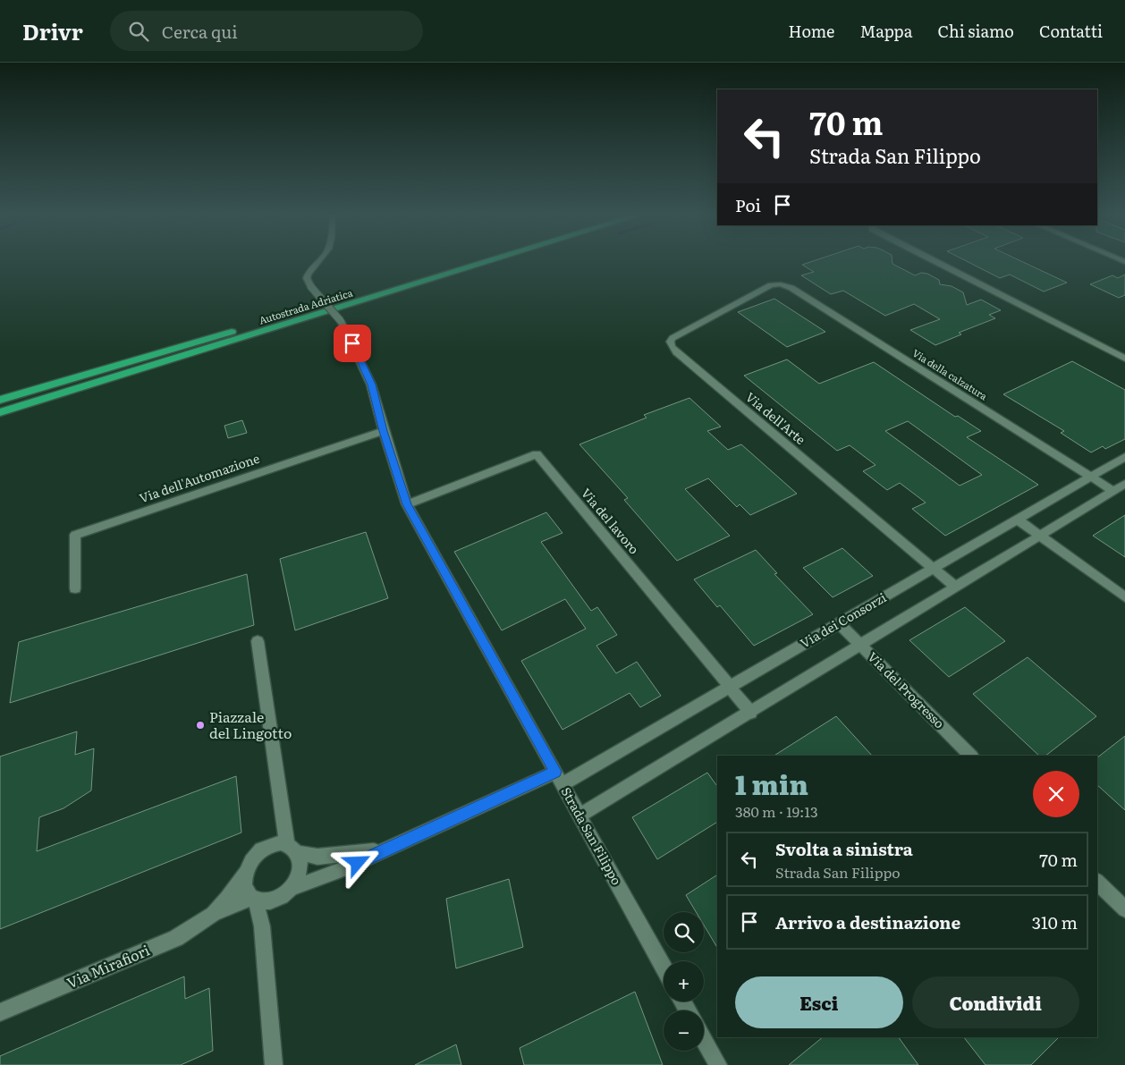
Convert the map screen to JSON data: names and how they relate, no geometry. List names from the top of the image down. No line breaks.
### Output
{"streets":{"highway":["Autostrada Adriatica"],"street":["Via della calzatura","Via dell'Arte","Via dell'Automazione","Via del lavoro","Via dei Consorzi","Via del Progresso","Strada San Filippo","Via Mirafiori"]},"crossings":[["Via della calzatura","Via dell'Arte"],["Via della calzatura","Via dei Consorzi"],["Via dell'Arte","Via dei Consorzi"],["Via dell'Automazione","Strada San Filippo"],["Via del lavoro","Via dei Consorzi"],["Via del lavoro","Strada San Filippo"],["Via dei Consorzi","Via del Progresso"],["Via dei Consorzi","Strada San Filippo"]],"places":["Piazzale del Lingotto"],"page":{"header":"Drivr","search":"Cerca qui","nav":["Home","Mappa","Chi siamo","Contatti"],"turn":["70 m","Strada San Filippo"],"then":"Poi","heading":["1 min","380 m · 19:13"],"list":[{"name":"Svolta a sinistra","note":"Strada San Filippo","value":"70 m"},{"name":"Arrivo a destinazione","value":"310 m"}],"map_buttons":["+","−"],"buttons":["Esci","Condividi"]}}
